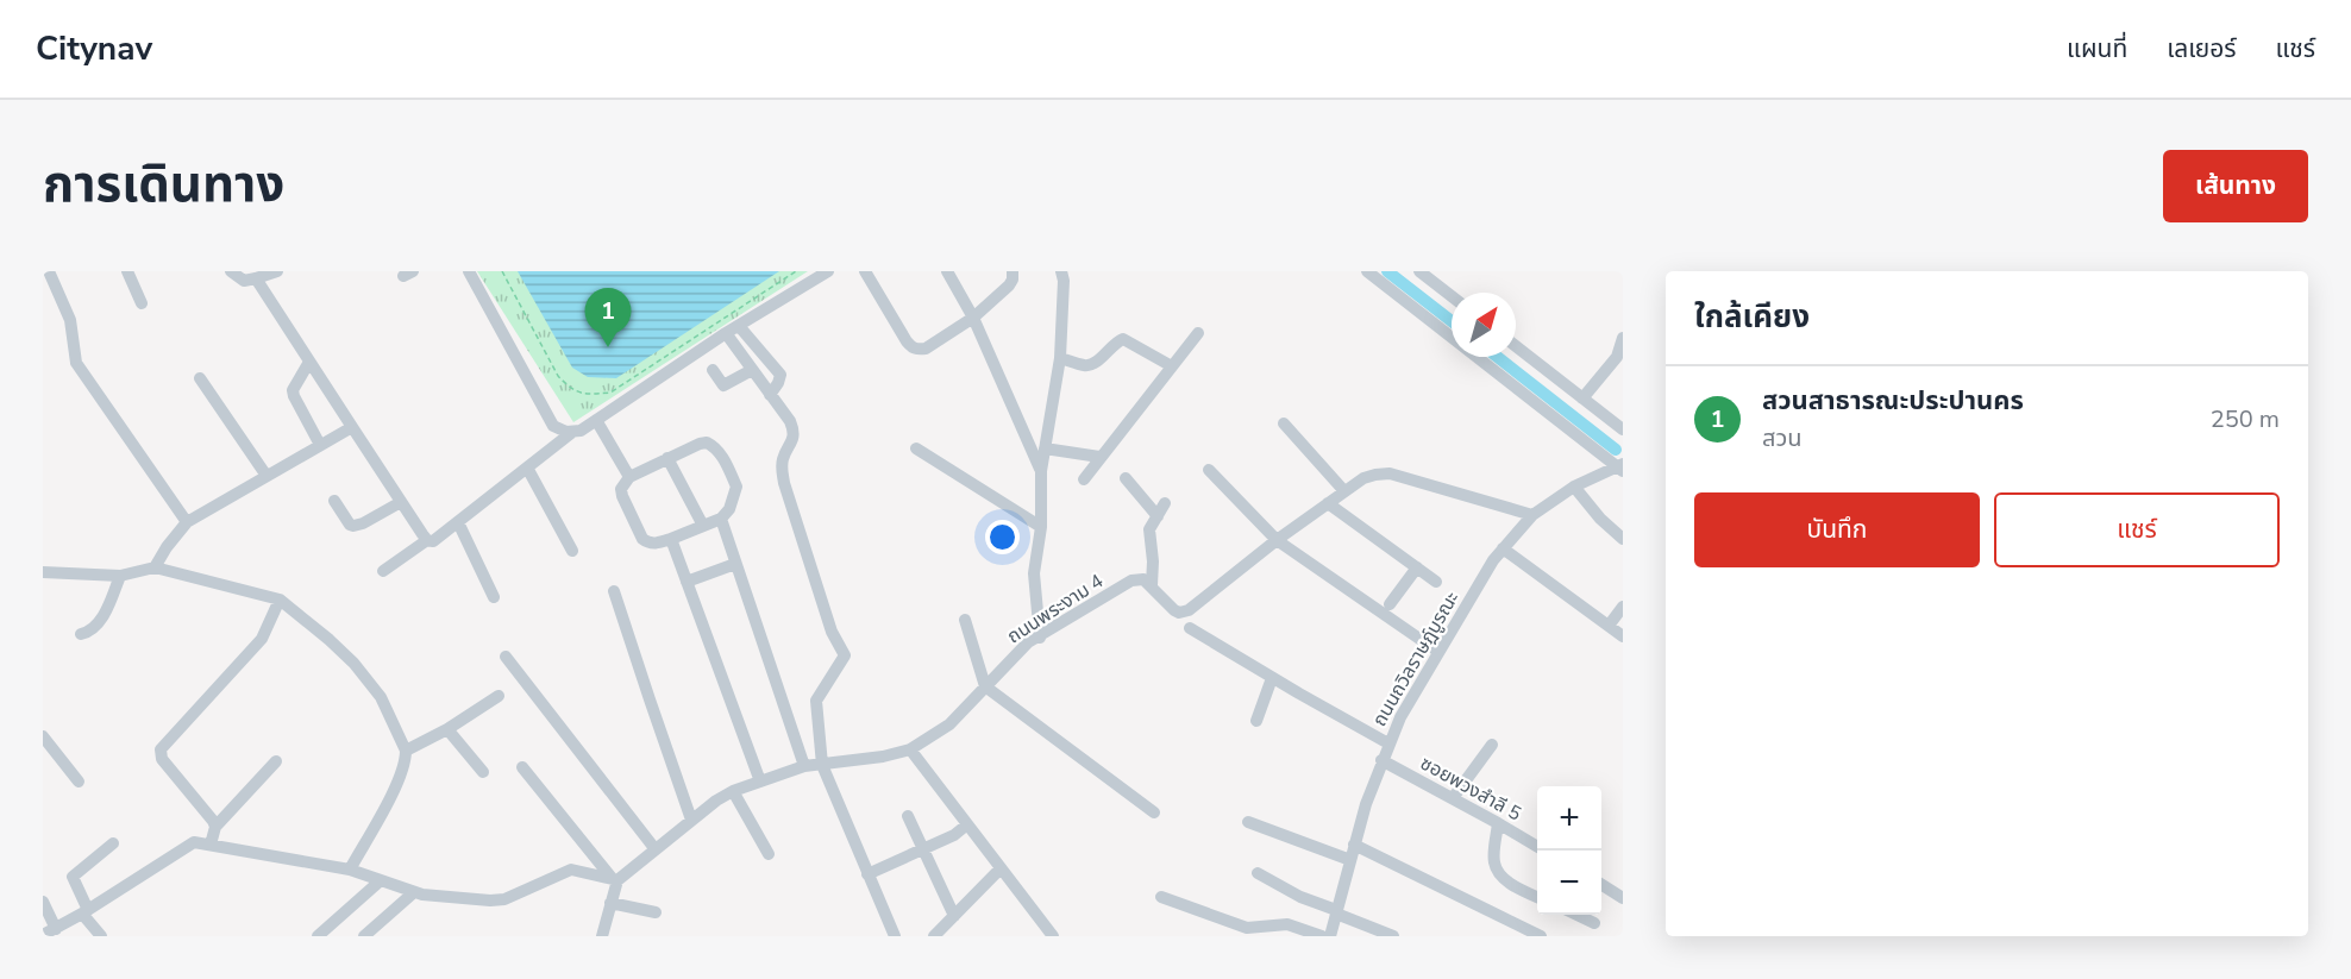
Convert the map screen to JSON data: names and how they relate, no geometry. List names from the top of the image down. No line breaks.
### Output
{"streets":{"street":["ถนนพระงาม 4","ถนนถวิลราษฎ์บูรณะ","ซอยพวงสำลี 5"]},"crossings":[["ถนนถวิลราษฎ์บูรณะ","ซอยพวงสำลี 5"]],"north":"top right","page":{"header":"Citynav","nav":["แผนที่","เลเยอร์","แชร์"],"title":"การเดินทาง","buttons":["เส้นทาง",["บันทึก","แชร์"]],"heading":"ใกล้เคียง","pins":"1","list":[{"mark":"1","name":"สวนสาธารณะประปานคร","note":"สวน","value":"250 m"}],"map_buttons":["+","−"]}}
